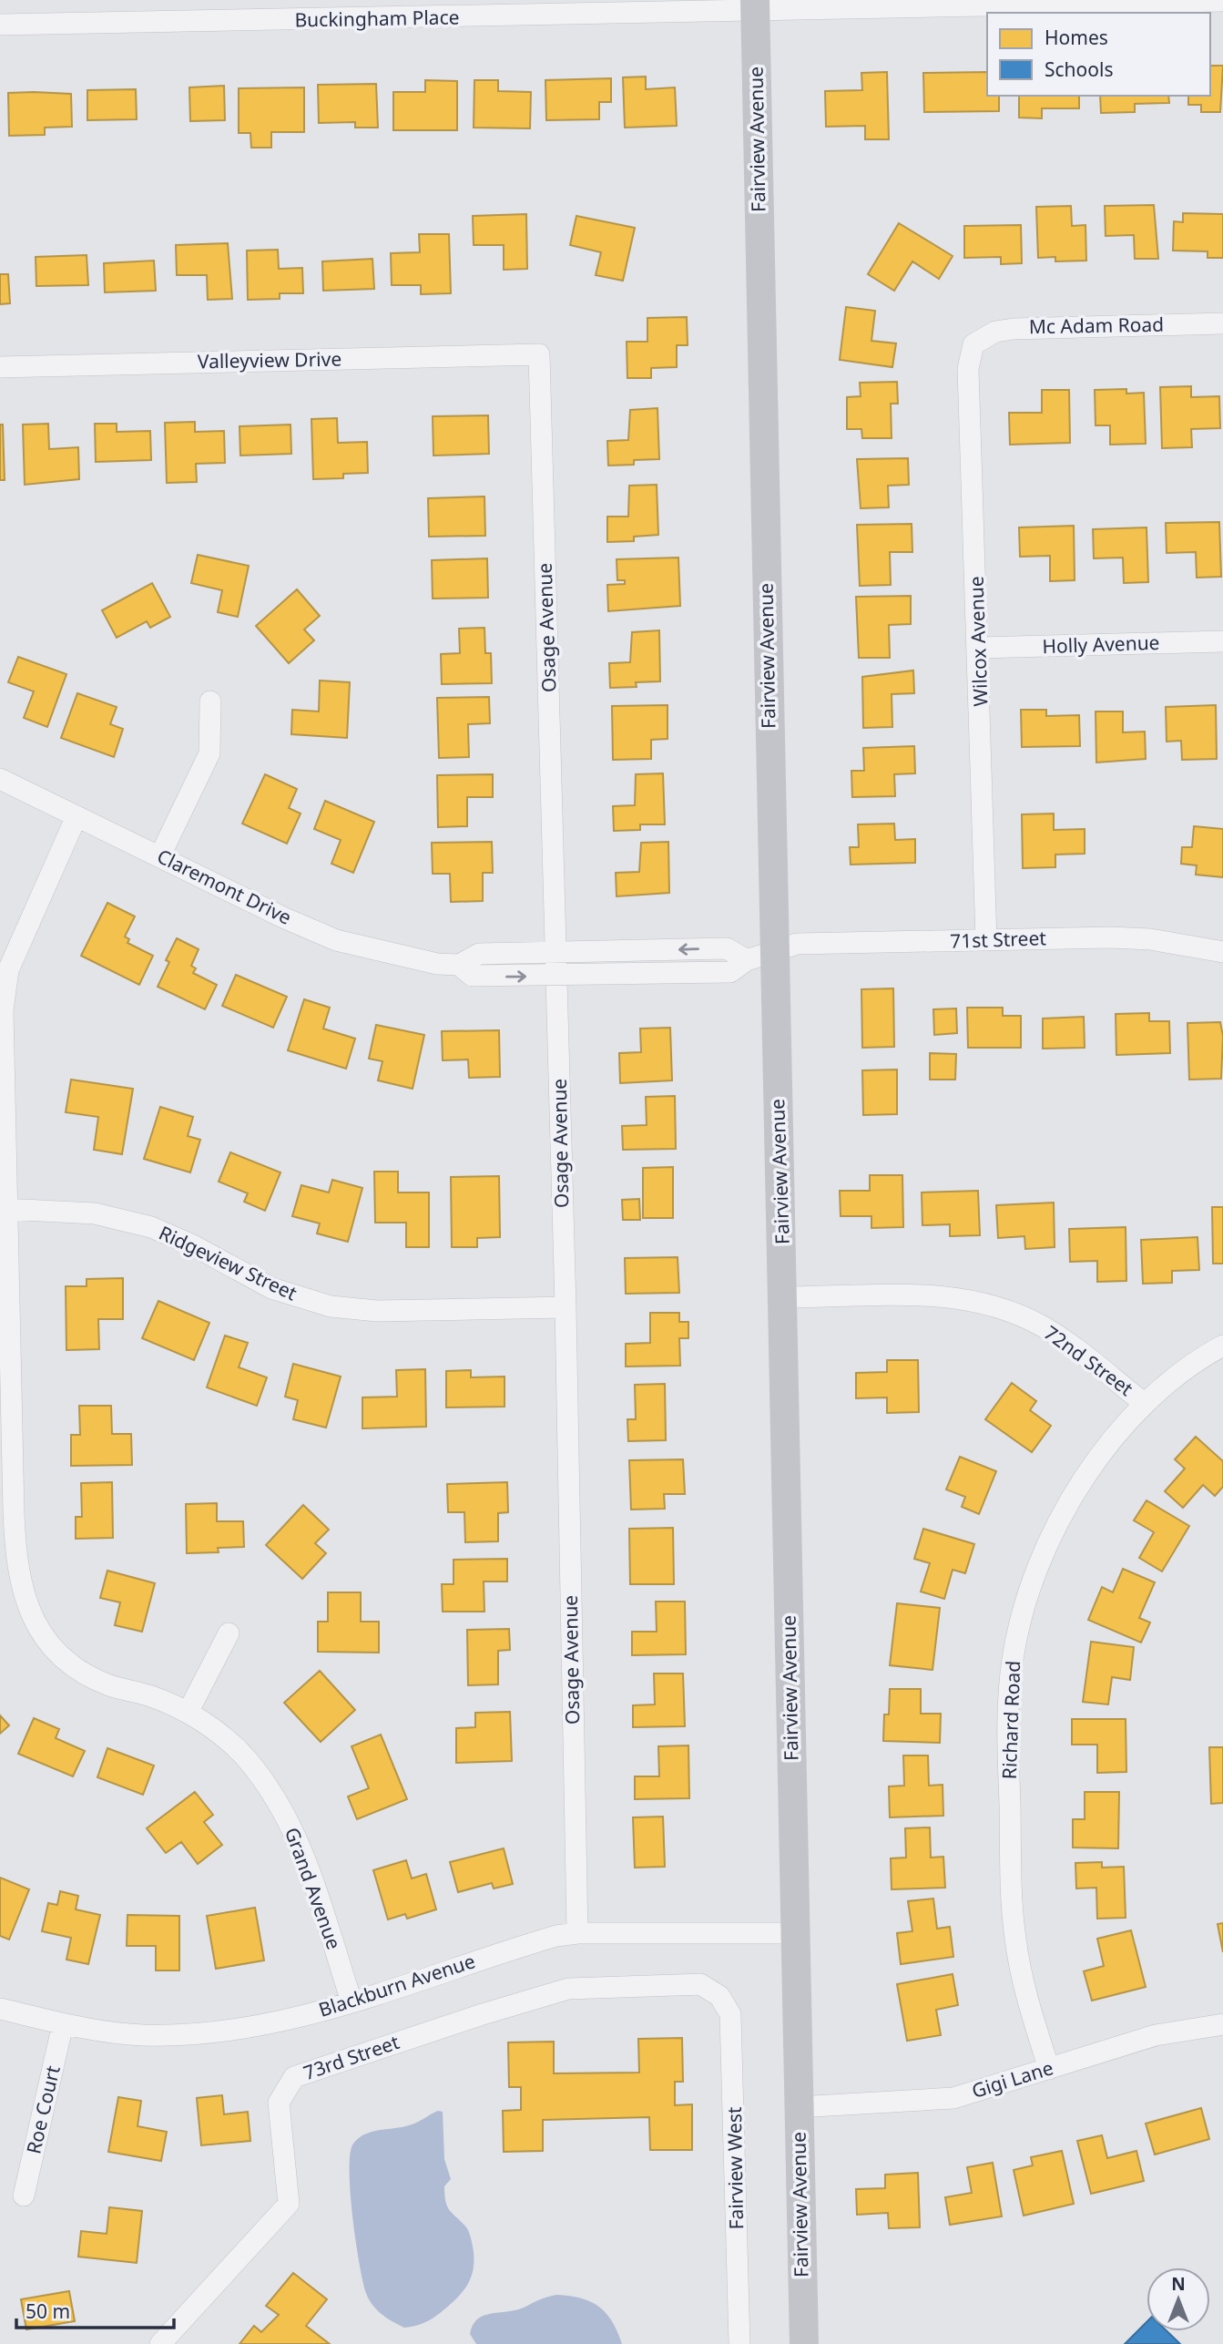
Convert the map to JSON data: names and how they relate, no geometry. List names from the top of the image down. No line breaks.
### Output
{"streets":{"street":["Buckingham Place","Fairview Avenue","Mc Adam Road","Valleyview Drive","Osage Avenue","Wilcox Avenue","Holly Avenue","Claremont Drive","71st Street","Ridgeview Street","72nd Street","Richard Road","Grand Avenue","Blackburn Avenue","73rd Street","Gigi Lane","Roe Court","Fairview West"]},"crossings":[["Buckingham Place","Fairview Avenue"],["Fairview Avenue","Claremont Drive"],["Fairview Avenue","71st Street"],["Fairview Avenue","72nd Street"],["Fairview Avenue","Blackburn Avenue"],["Fairview Avenue","Gigi Lane"],["Mc Adam Road","Wilcox Avenue"],["Valleyview Drive","Osage Avenue"],["Osage Avenue","Claremont Drive"],["Osage Avenue","Ridgeview Street"],["Osage Avenue","Blackburn Avenue"],["Wilcox Avenue","Holly Avenue"],["Wilcox Avenue","71st Street"],["Claremont Drive","71st Street"],["Claremont Drive","Grand Avenue"],["Ridgeview Street","Grand Avenue"],["72nd Street","Richard Road"],["Richard Road","Gigi Lane"],["Grand Avenue","Blackburn Avenue"],["Blackburn Avenue","Roe Court"],["73rd Street","Fairview West"]],"legend":["Homes","Schools"],"scale_bar":"50 m","north":"top"}
